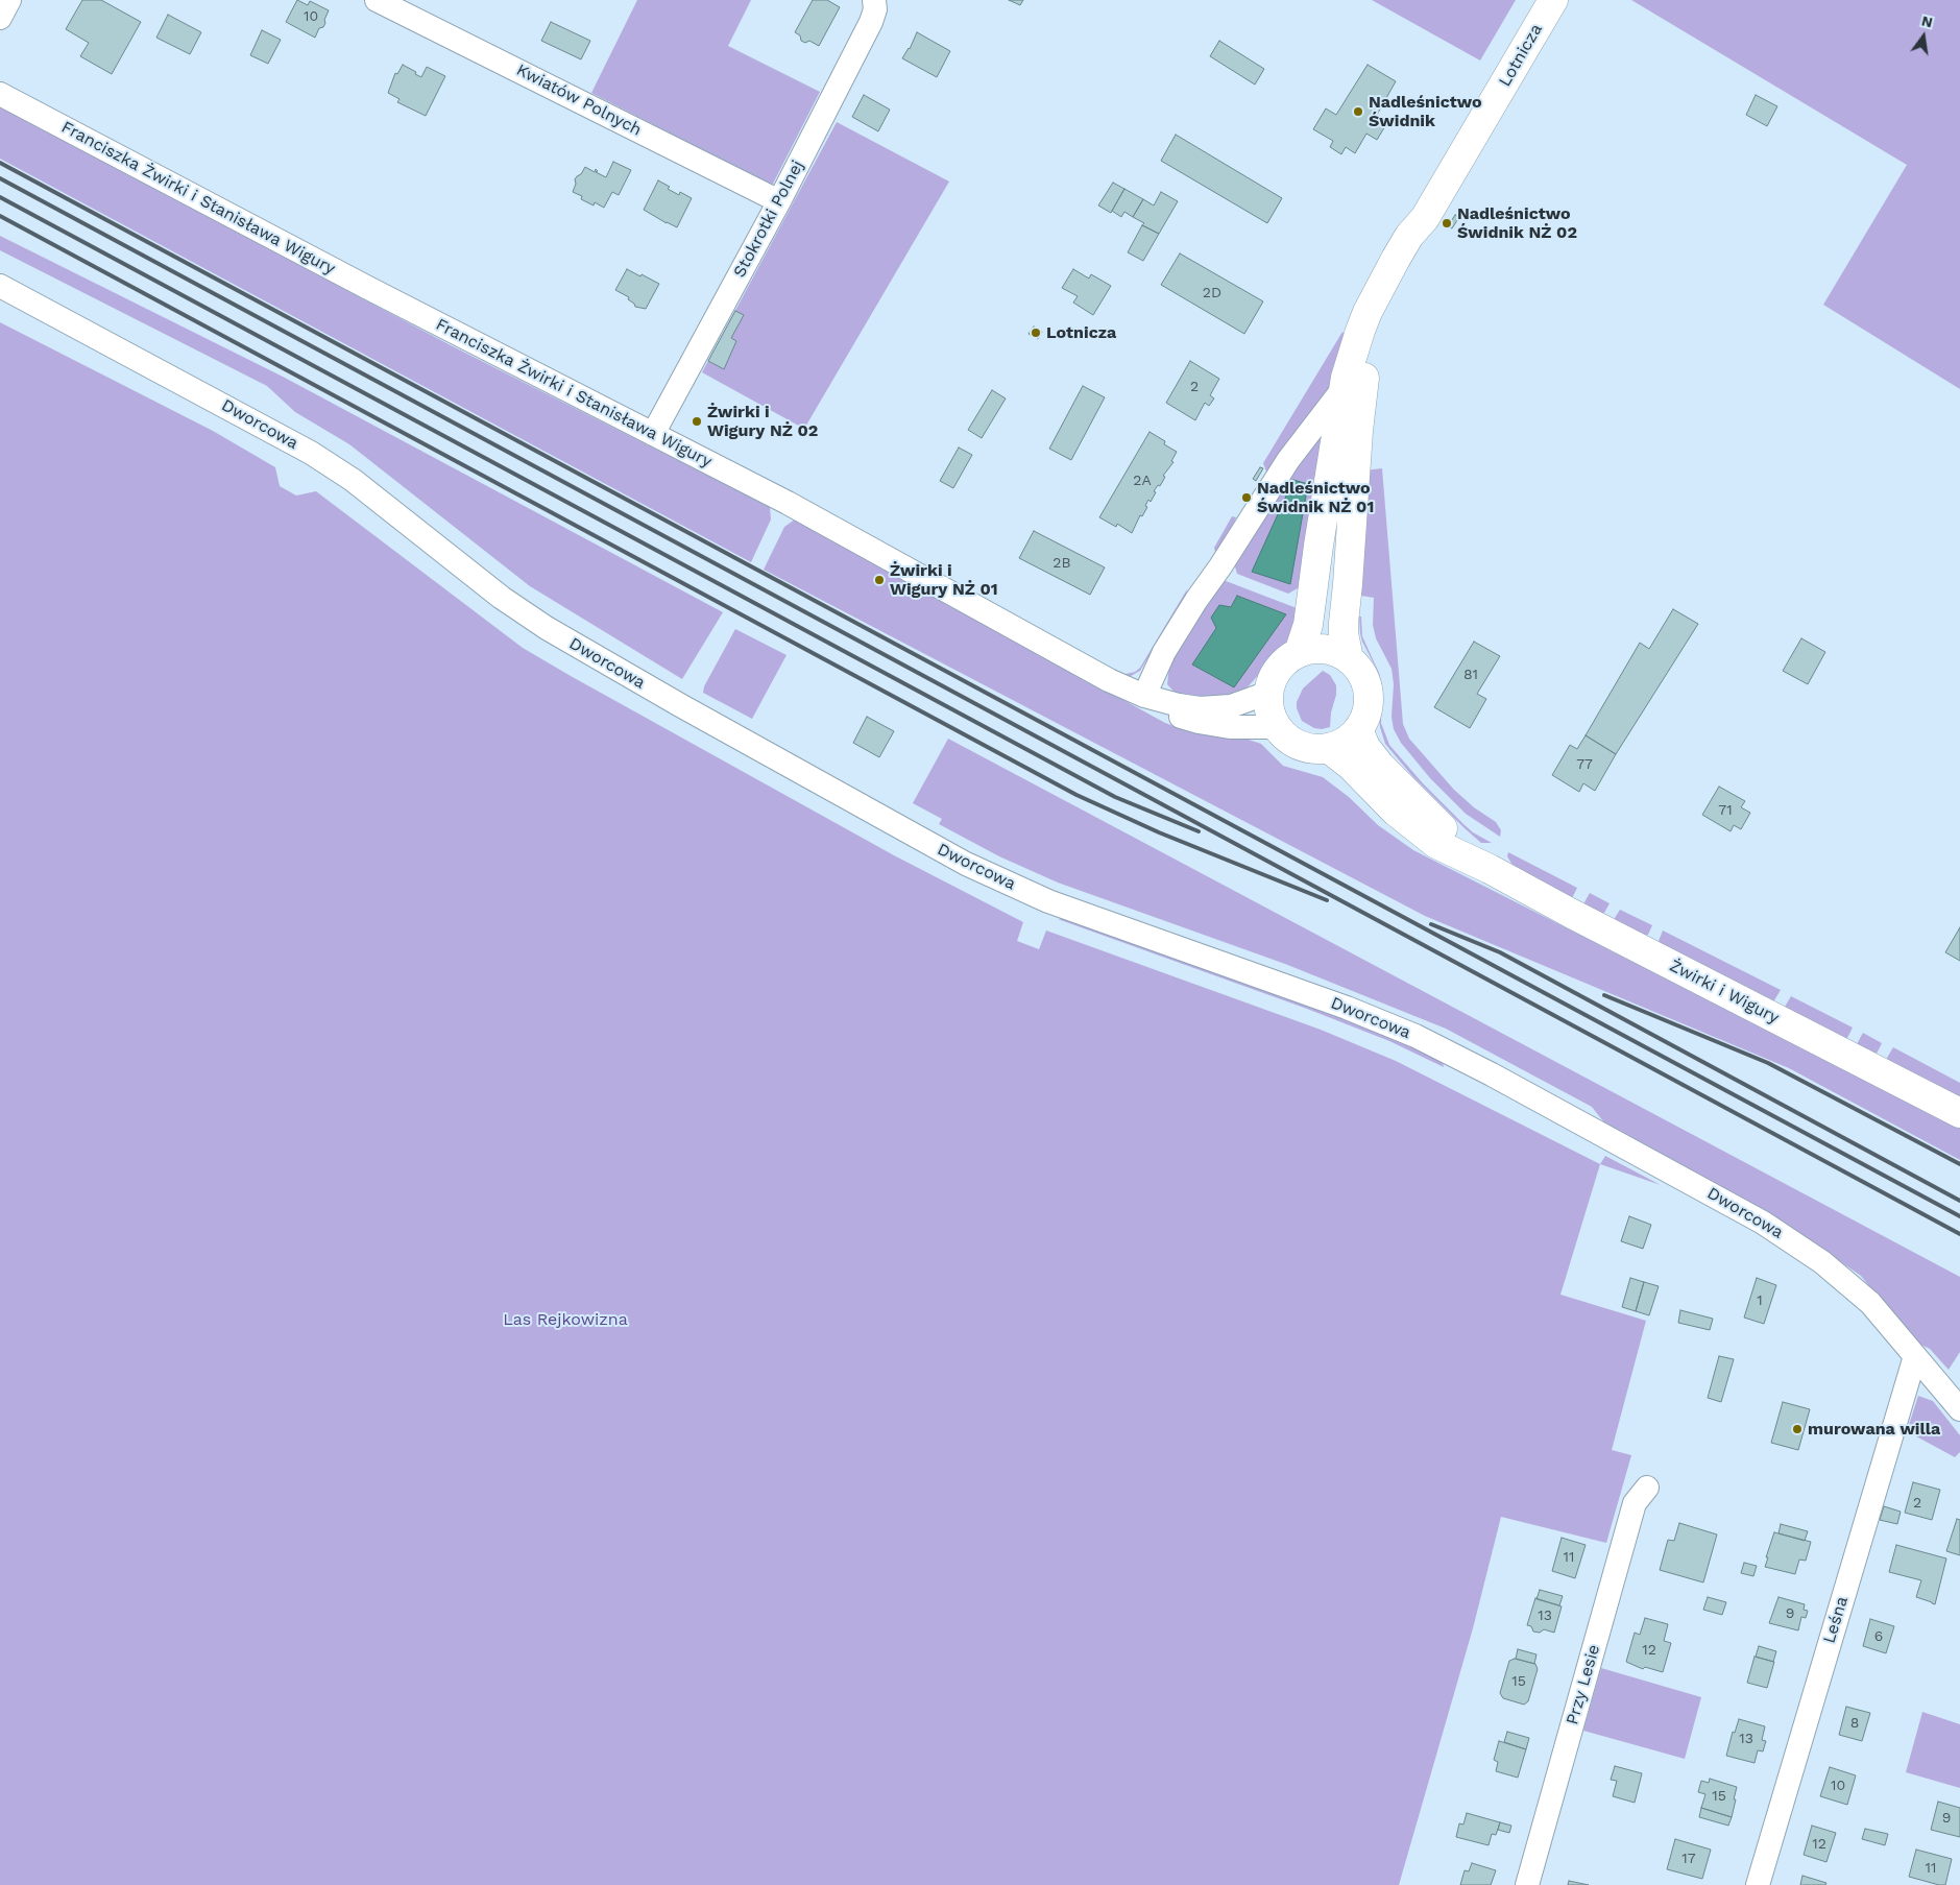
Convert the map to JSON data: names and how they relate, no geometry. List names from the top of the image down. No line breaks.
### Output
{"streets":{"main road":["Lotnicza","Żwirki i Wigury"],"street":["Kwiatów Polnych","Franciszka Żwirki i Stanisława Wigury","Stokrotki Polnej","Dworcowa","Leśna","Przy Lesie"]},"crossings":[["Lotnicza","Żwirki i Wigury"],["Kwiatów Polnych","Stokrotki Polnej"],["Franciszka Żwirki i Stanisława Wigury","Stokrotki Polnej"],["Dworcowa","Leśna"]],"parks":["Las Rejkowizna"],"places":["Nadleśnictwo Świdnik","Nadleśnictwo Świdnik NŻ 02","Lotnicza","Żwirki i Wigury NŻ 02","Nadleśnictwo Świdnik NŻ 01","Żwirki i Wigury NŻ 01","murowana willa"],"house_numbers":["10","2D","2","2A","2B","81","77","71","1","2","11","9","13","6","12","15","8","13","10","15","9","12","17","11"],"north":"top"}
